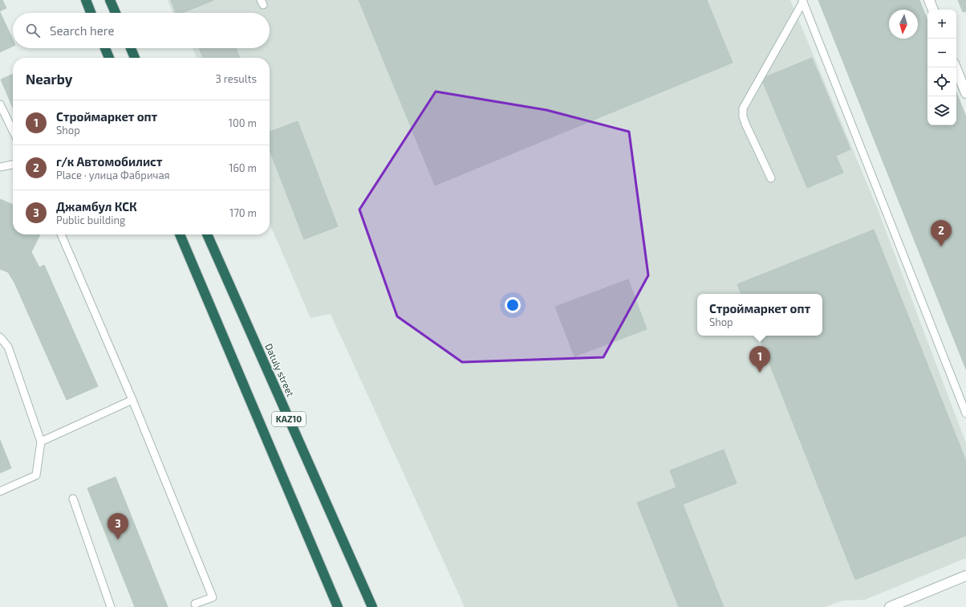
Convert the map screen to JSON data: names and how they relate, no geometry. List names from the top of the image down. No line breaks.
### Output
{"streets":{"highway":["Datuly street","KAZ10"]},"north":"bottom","page":{"map_buttons":["+","−"],"search":"Search here","heading":["Nearby","3 results"],"list":[{"mark":"1","name":"Строймаркет опт","note":"Shop","value":"100 m"},{"mark":"2","name":"г/к Автомобилист","note":"Place · улица Фабричая","value":"160 m"},{"mark":"3","name":"Джамбул КСК","note":"Public building","value":"170 m"}],"pins":["2","1","3"],"popup":["Строймаркет опт","Shop"]}}
